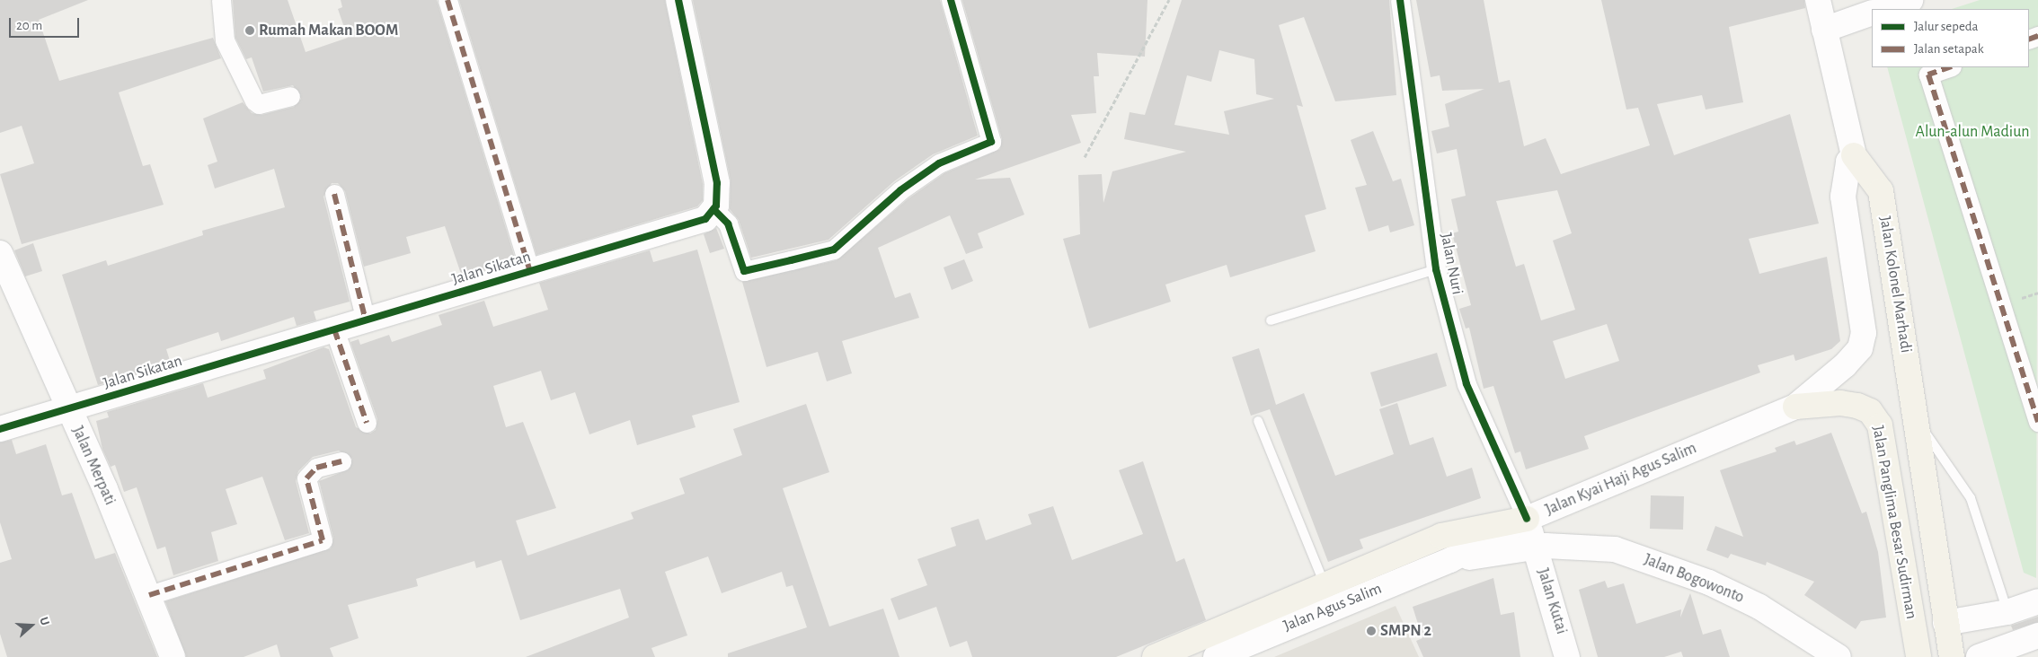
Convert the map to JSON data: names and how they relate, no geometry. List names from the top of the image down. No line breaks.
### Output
{"streets":{"main road":["Jalan Sikatan","Jalan Kolonel Marhadi","Jalan Merpati","Jalan Kyai Haji Agus Salim","Jalan Panglima Besar Sudirman","Jalan Bogowonto","Jalan Kutai","Jalan Agus Salim"],"street":["Jalan Nuri"]},"crossings":[["Jalan Nuri","Jalan Kyai Haji Agus Salim"],["Jalan Nuri","Jalan Kutai"],["Jalan Sikatan","Jalan Merpati"],["Jalan Kyai Haji Agus Salim","Jalan Panglima Besar Sudirman"],["Jalan Kyai Haji Agus Salim","Jalan Bogowonto"],["Jalan Kyai Haji Agus Salim","Jalan Kutai"],["Jalan Kyai Haji Agus Salim","Jalan Agus Salim"],["Jalan Bogowonto","Jalan Kutai"],["Jalan Bogowonto","Jalan Agus Salim"]],"parks":["Alun-alun Madiun"],"places":["Rumah Makan BOOM","SMPN 2"],"legend":["Jalur sepeda","Jalan setapak"],"scale_bar":"20 m","north":"right"}
